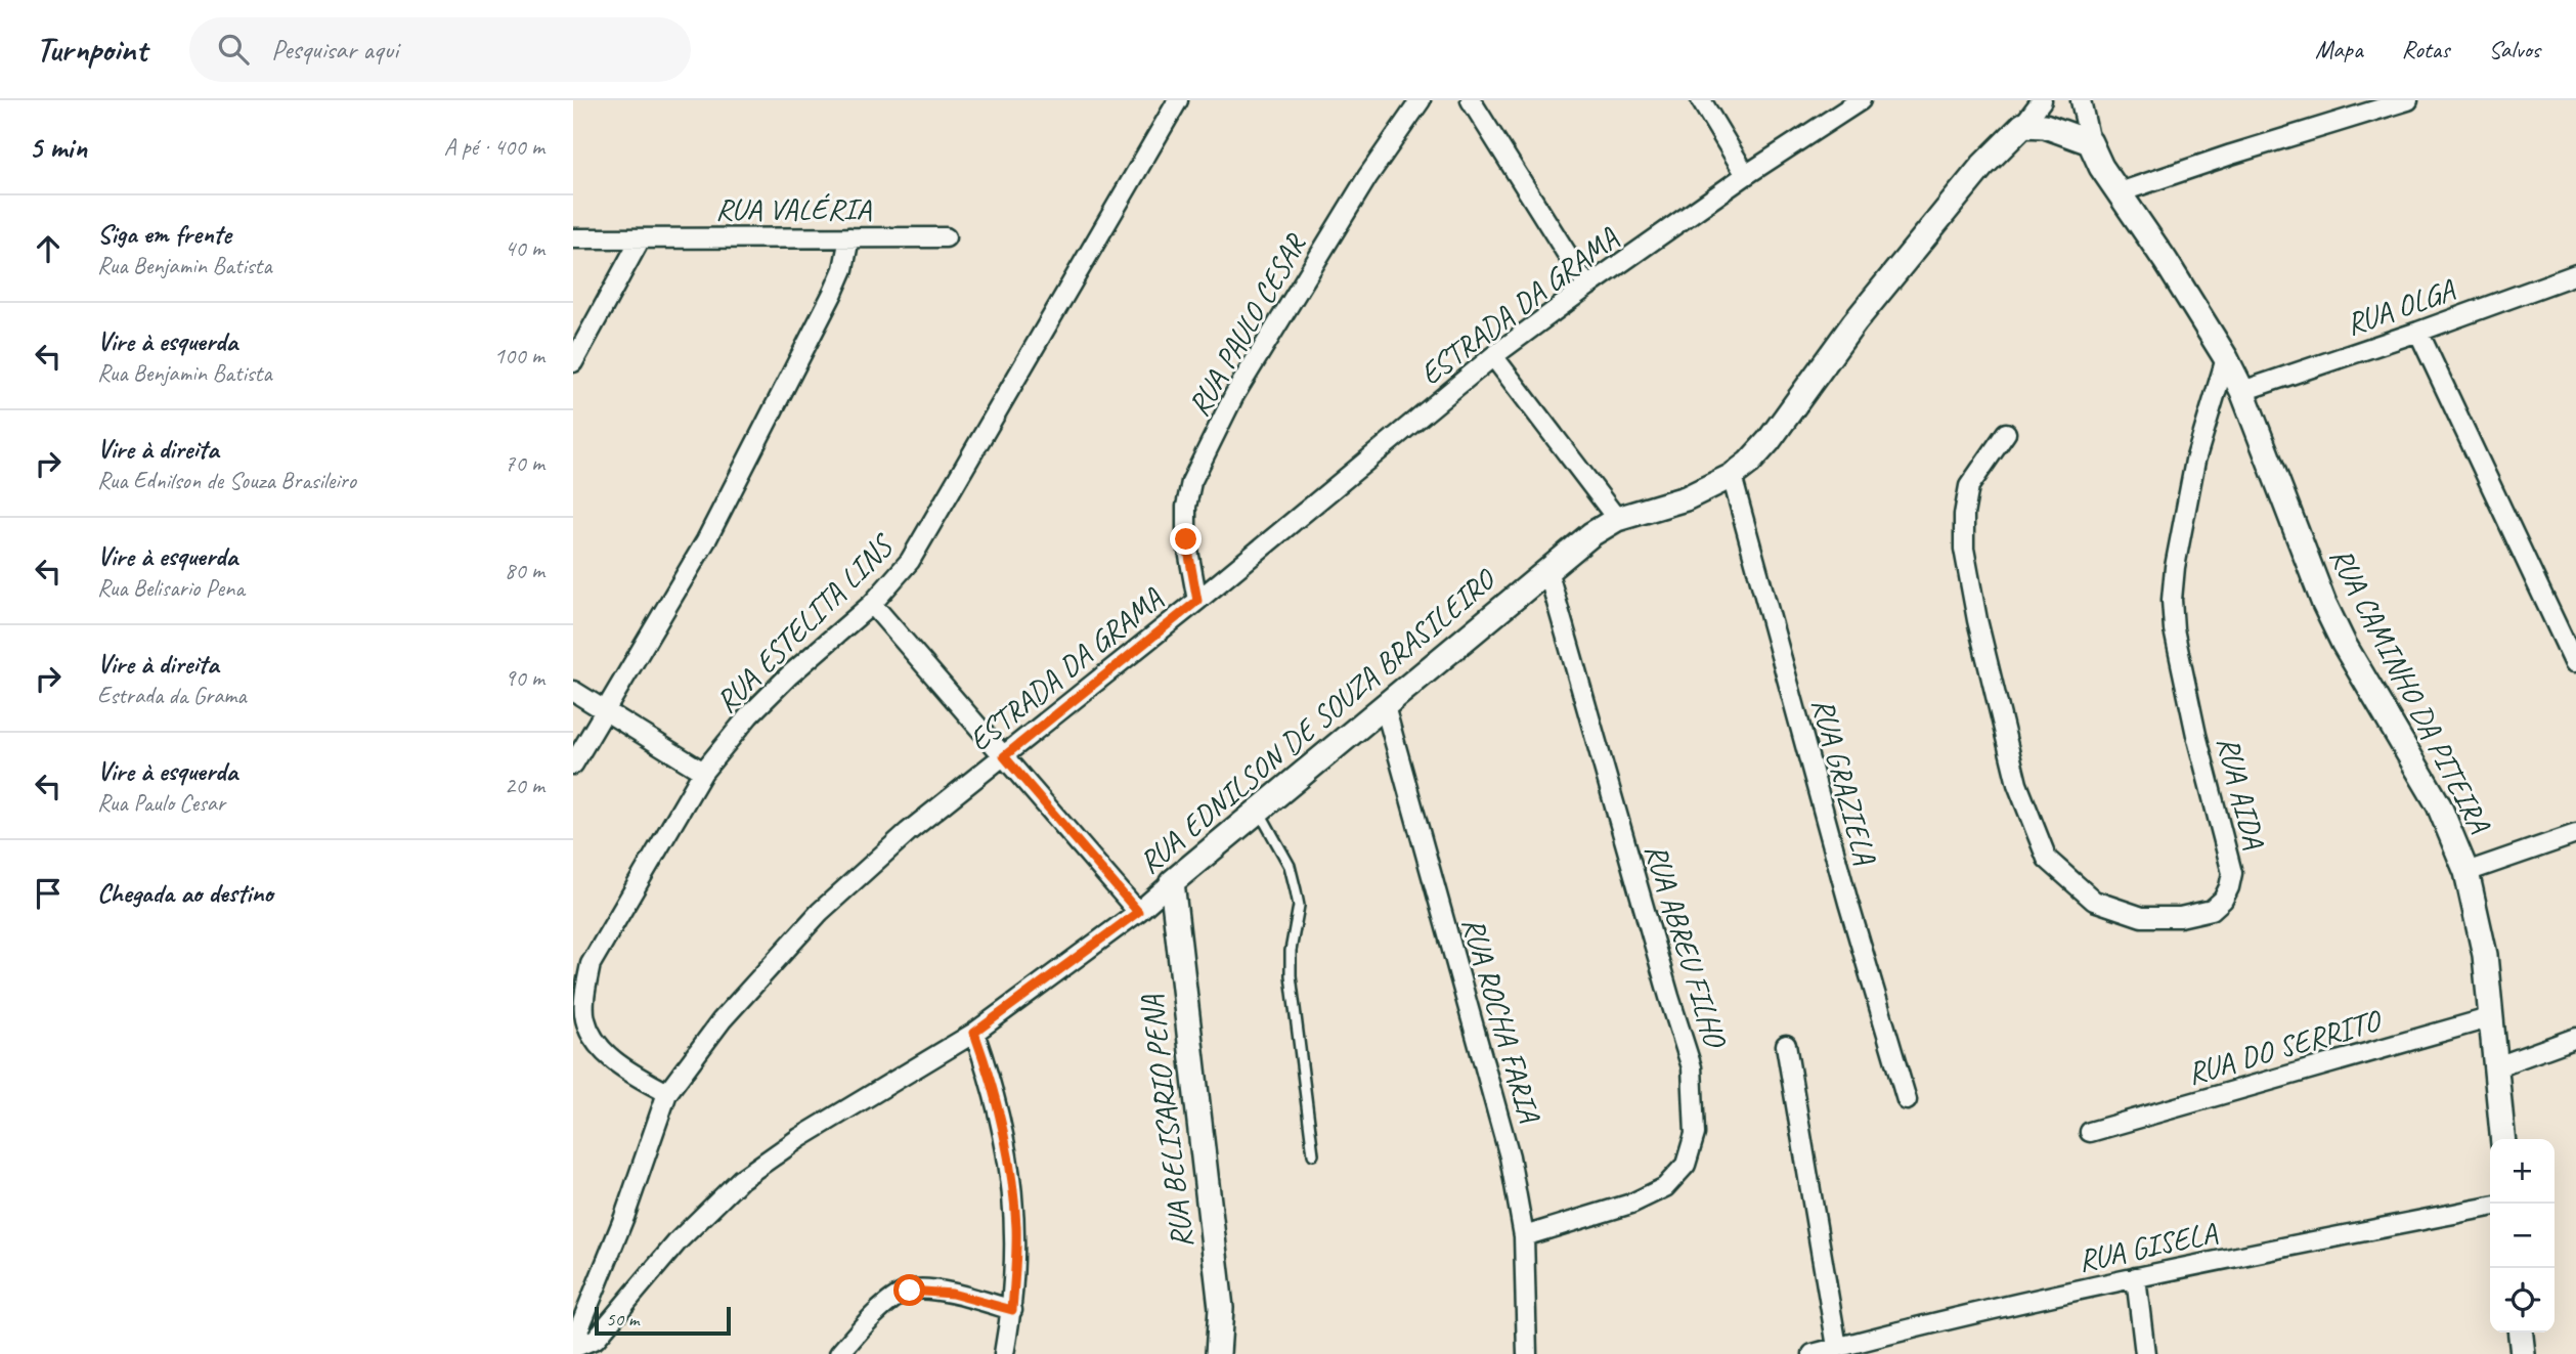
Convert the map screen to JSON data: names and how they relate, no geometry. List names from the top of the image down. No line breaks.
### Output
{"streets":{"street":["RUA VALÉRIA","ESTRADA DA GRAMA","RUA OLGA","RUA PAULO CESAR","RUA ESTELITA LINS","RUA CAMINHO DA PITEIRA","RUA EDNILSON DE SOUZA BRASILEIRO","RUA GRAZIELA","RUA AIDA","RUA ABREU FILHO","RUA ROCHA FARIA","RUA DO SERRITO","RUA BELISARIO PENA","RUA GISELA"]},"crossings":[["ESTRADA DA GRAMA","RUA PAULO CESAR"],["ESTRADA DA GRAMA","RUA ESTELITA LINS"],["ESTRADA DA GRAMA","RUA EDNILSON DE SOUZA BRASILEIRO"],["RUA OLGA","RUA CAMINHO DA PITEIRA"],["RUA CAMINHO DA PITEIRA","RUA AIDA"],["RUA CAMINHO DA PITEIRA","RUA DO SERRITO"],["RUA EDNILSON DE SOUZA BRASILEIRO","RUA GRAZIELA"],["RUA EDNILSON DE SOUZA BRASILEIRO","RUA ABREU FILHO"],["RUA EDNILSON DE SOUZA BRASILEIRO","RUA ROCHA FARIA"],["RUA EDNILSON DE SOUZA BRASILEIRO","RUA BELISARIO PENA"],["RUA ABREU FILHO","RUA ROCHA FARIA"]],"scale_bar":"50 m","page":{"header":"Turnpoint","search":"Pesquisar aqui","nav":["Mapa","Rotas","Salvos"],"heading":["5 min","A pé · 400 m"],"list":[["Siga em frente","Rua Benjamin Batista","40 m"],["Vire à esquerda","Rua Benjamin Batista","100 m"],["Vire à direita","Rua Ednilson de Souza Brasileiro","70 m"],["Vire à esquerda","Rua Belisario Pena","80 m"],["Vire à direita","Estrada da Grama","90 m"],["Vire à esquerda","Rua Paulo Cesar","20 m"],"Chegada ao destino"],"map_buttons":["+","−"],"scale":"50 m"}}
